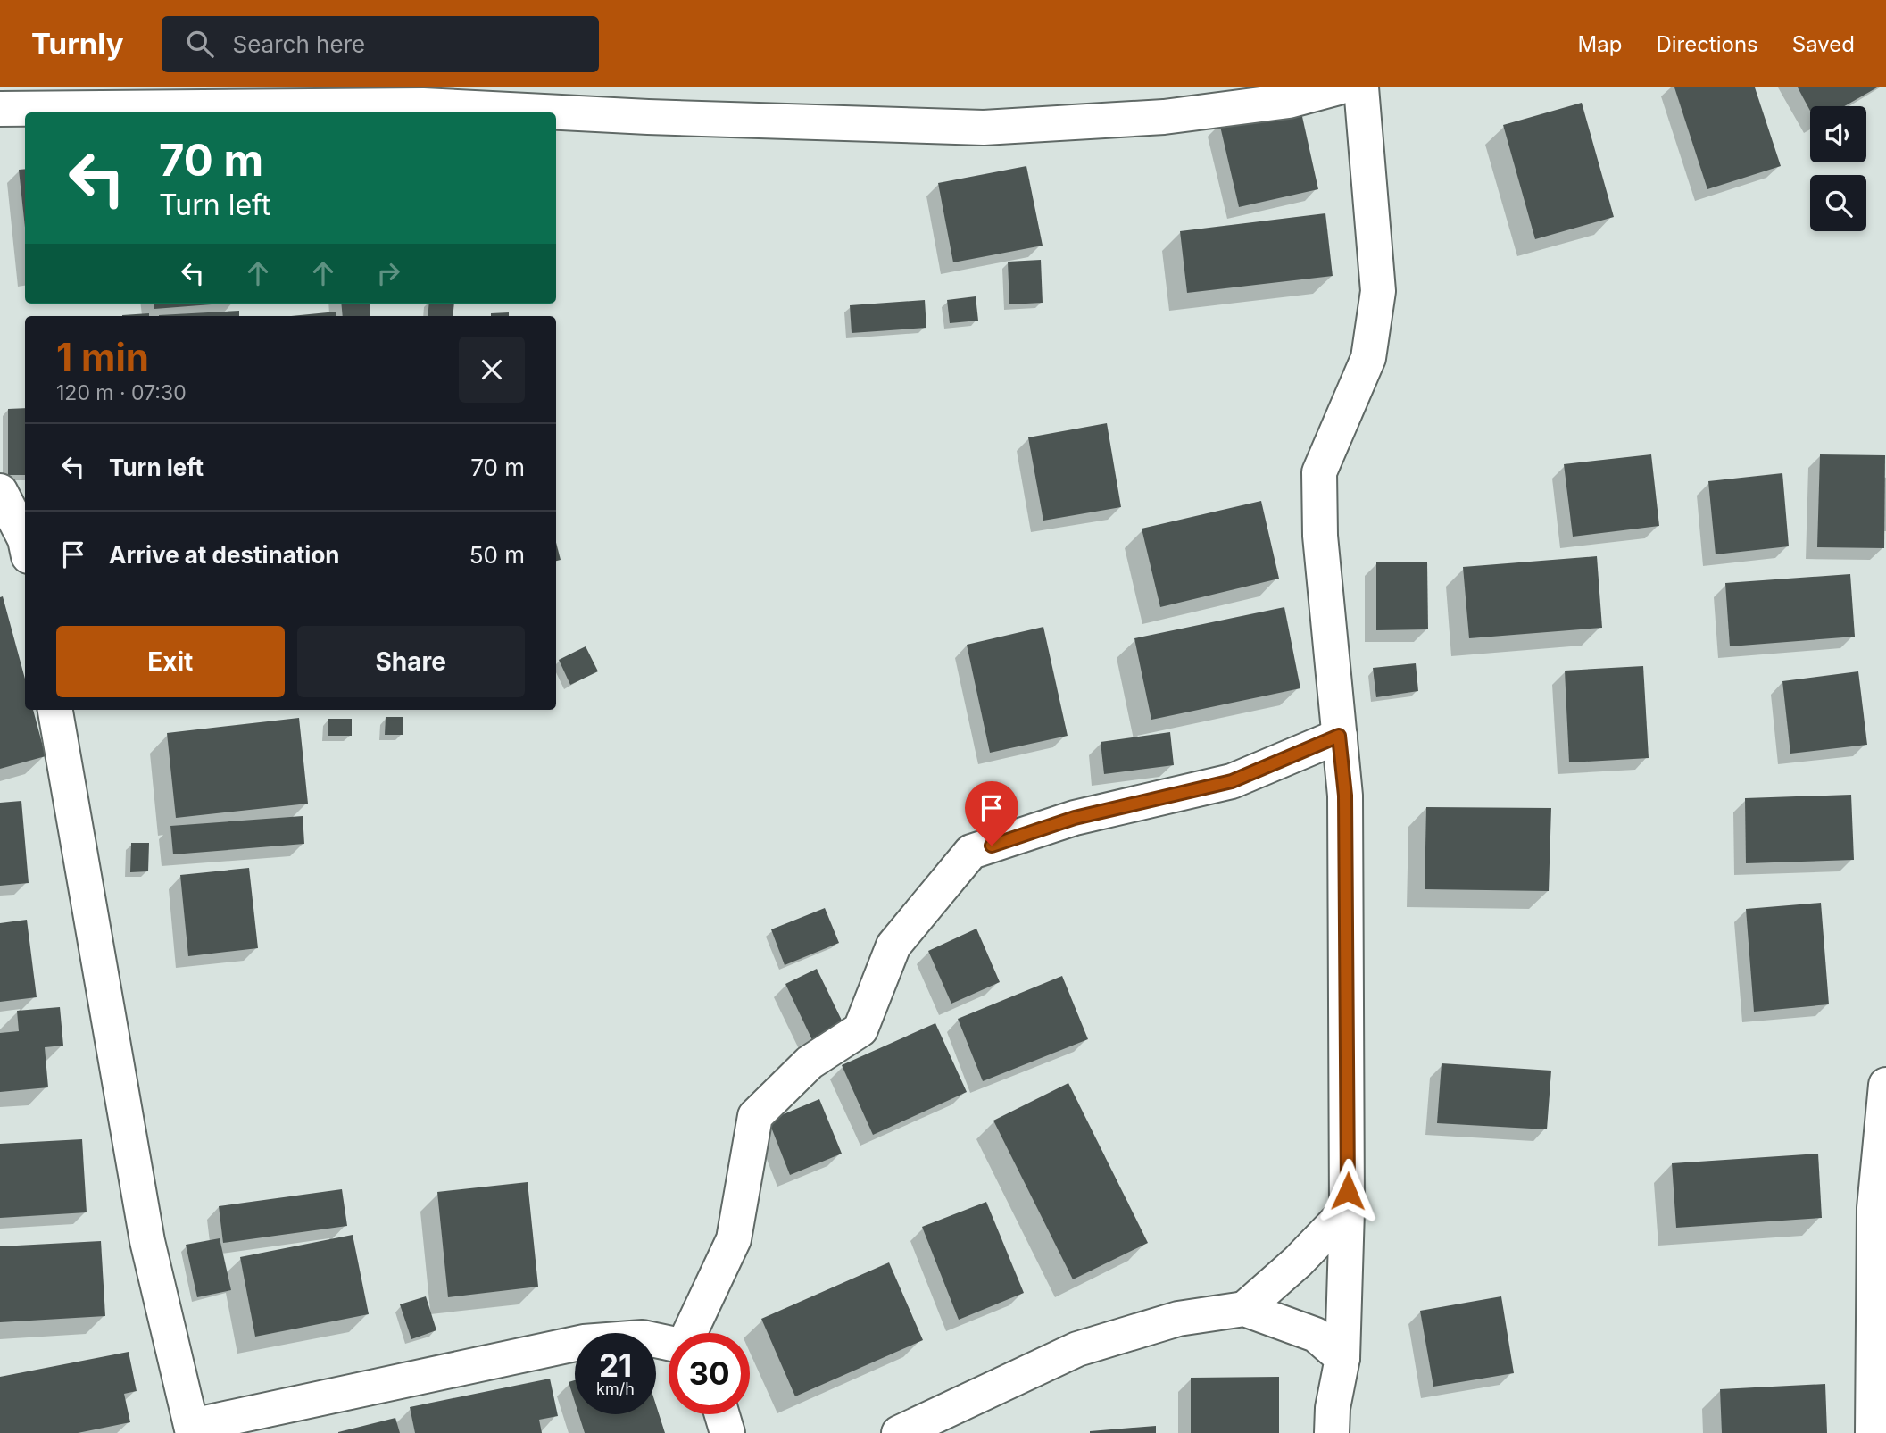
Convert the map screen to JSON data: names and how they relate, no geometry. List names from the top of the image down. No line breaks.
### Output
{"page":{"header":"Turnly","search":"Search here","nav":["Map","Directions","Saved"],"turn":["70 m","Turn left"],"heading":["1 min","120 m · 07:30"],"list":[{"name":"Turn left","value":"70 m"},{"name":"Arrive at destination","value":"50 m"}],"buttons":["Exit","Share"],"speed":"21 km/h","limit":"30"}}
